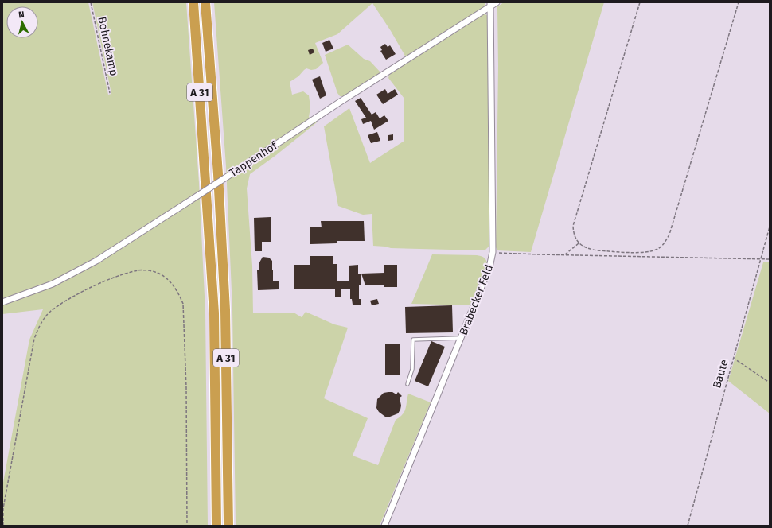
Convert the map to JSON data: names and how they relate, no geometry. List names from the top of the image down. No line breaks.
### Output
{"streets":{"highway":["A 31"],"street":["Tappenhof","Brabecker Feld"],"path":["Bohnekamp","Baute"]},"crossings":[["Tappenhof","Brabecker Feld"]],"north":"top"}
